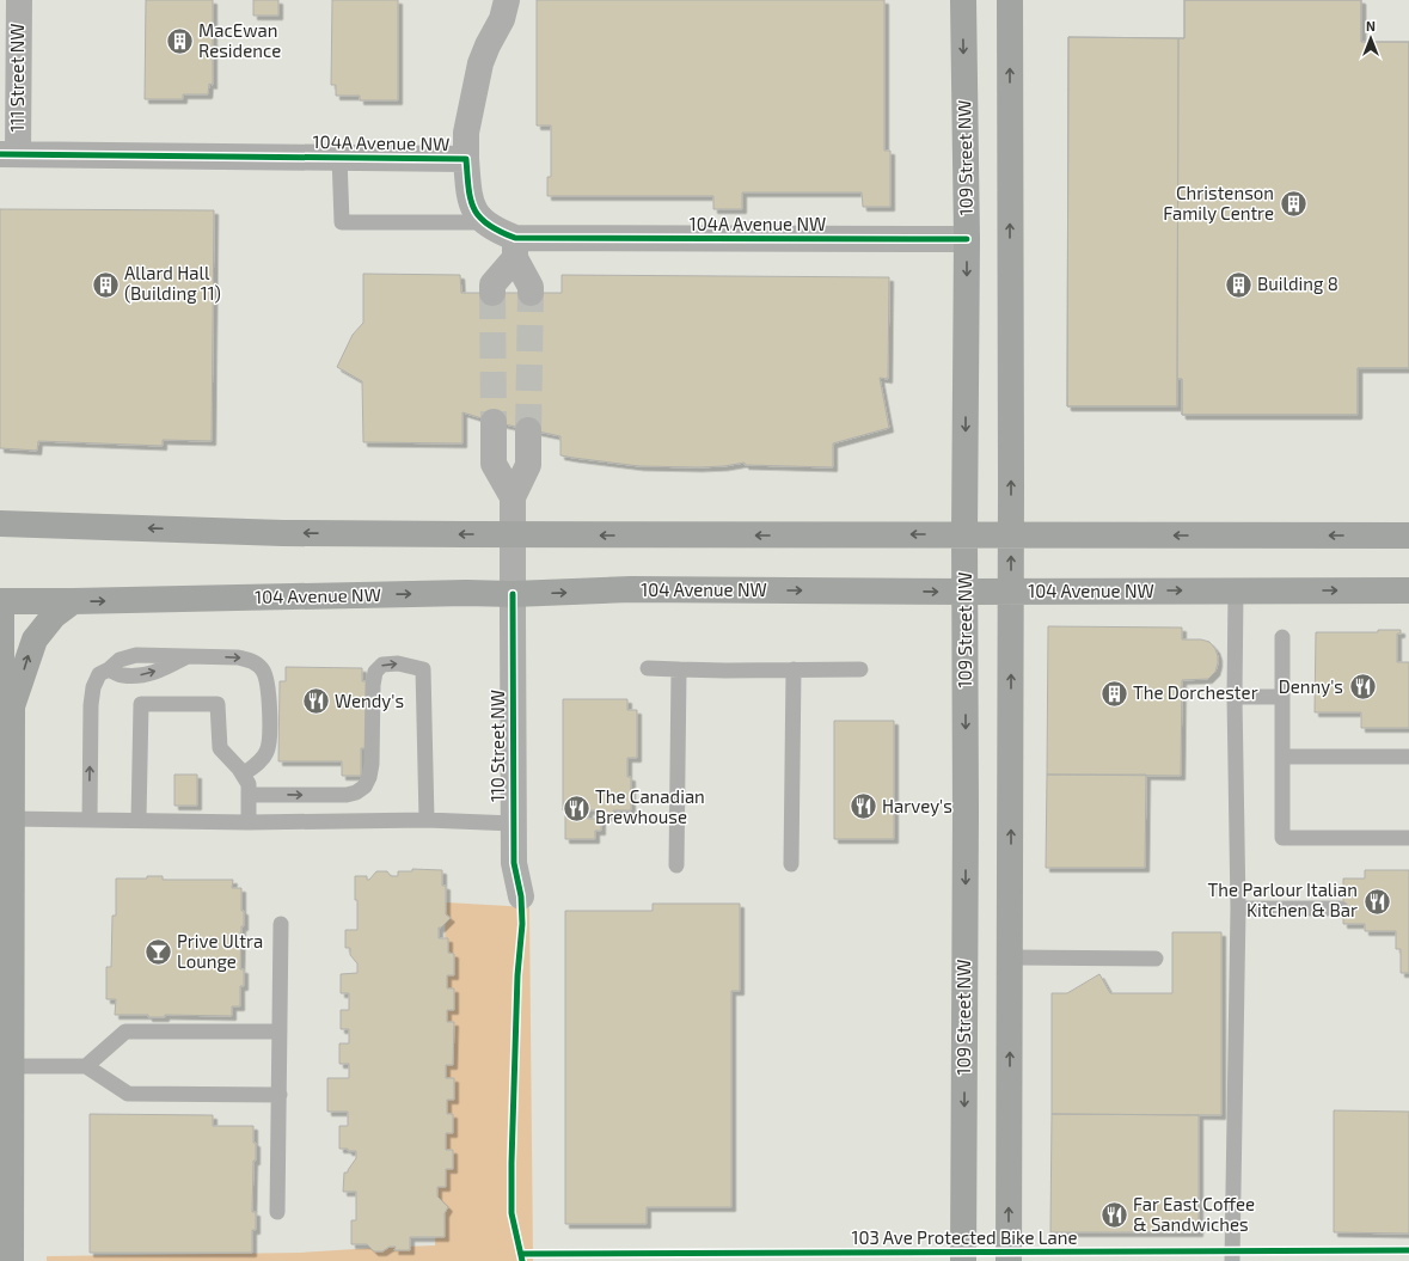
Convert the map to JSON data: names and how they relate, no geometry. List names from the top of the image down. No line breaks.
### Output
{"streets":{"main road":["109 Street NW","104 Avenue NW"],"street":["111 Street NW","104A Avenue NW","110 Street NW"],"cycle path":["103 Ave Protected Bike Lane"]},"crossings":[["111 Street NW","104A Avenue NW"],["104A Avenue NW","109 Street NW"],["109 Street NW","104 Avenue NW"],["104 Avenue NW","110 Street NW"]],"places":{"building":["MacEwan Residence","Christenson Family Centre","Allard Hall (Building 11)","Building 8","The Dorchester"],"restaurant":["Denny's","Wendy's","Harvey's","The Canadian Brewhouse","The Parlour Italian Kitchen & Bar","Far East Coffee & Sandwiches"],"bar":["Prive Ultra Lounge"]},"north":"top"}
